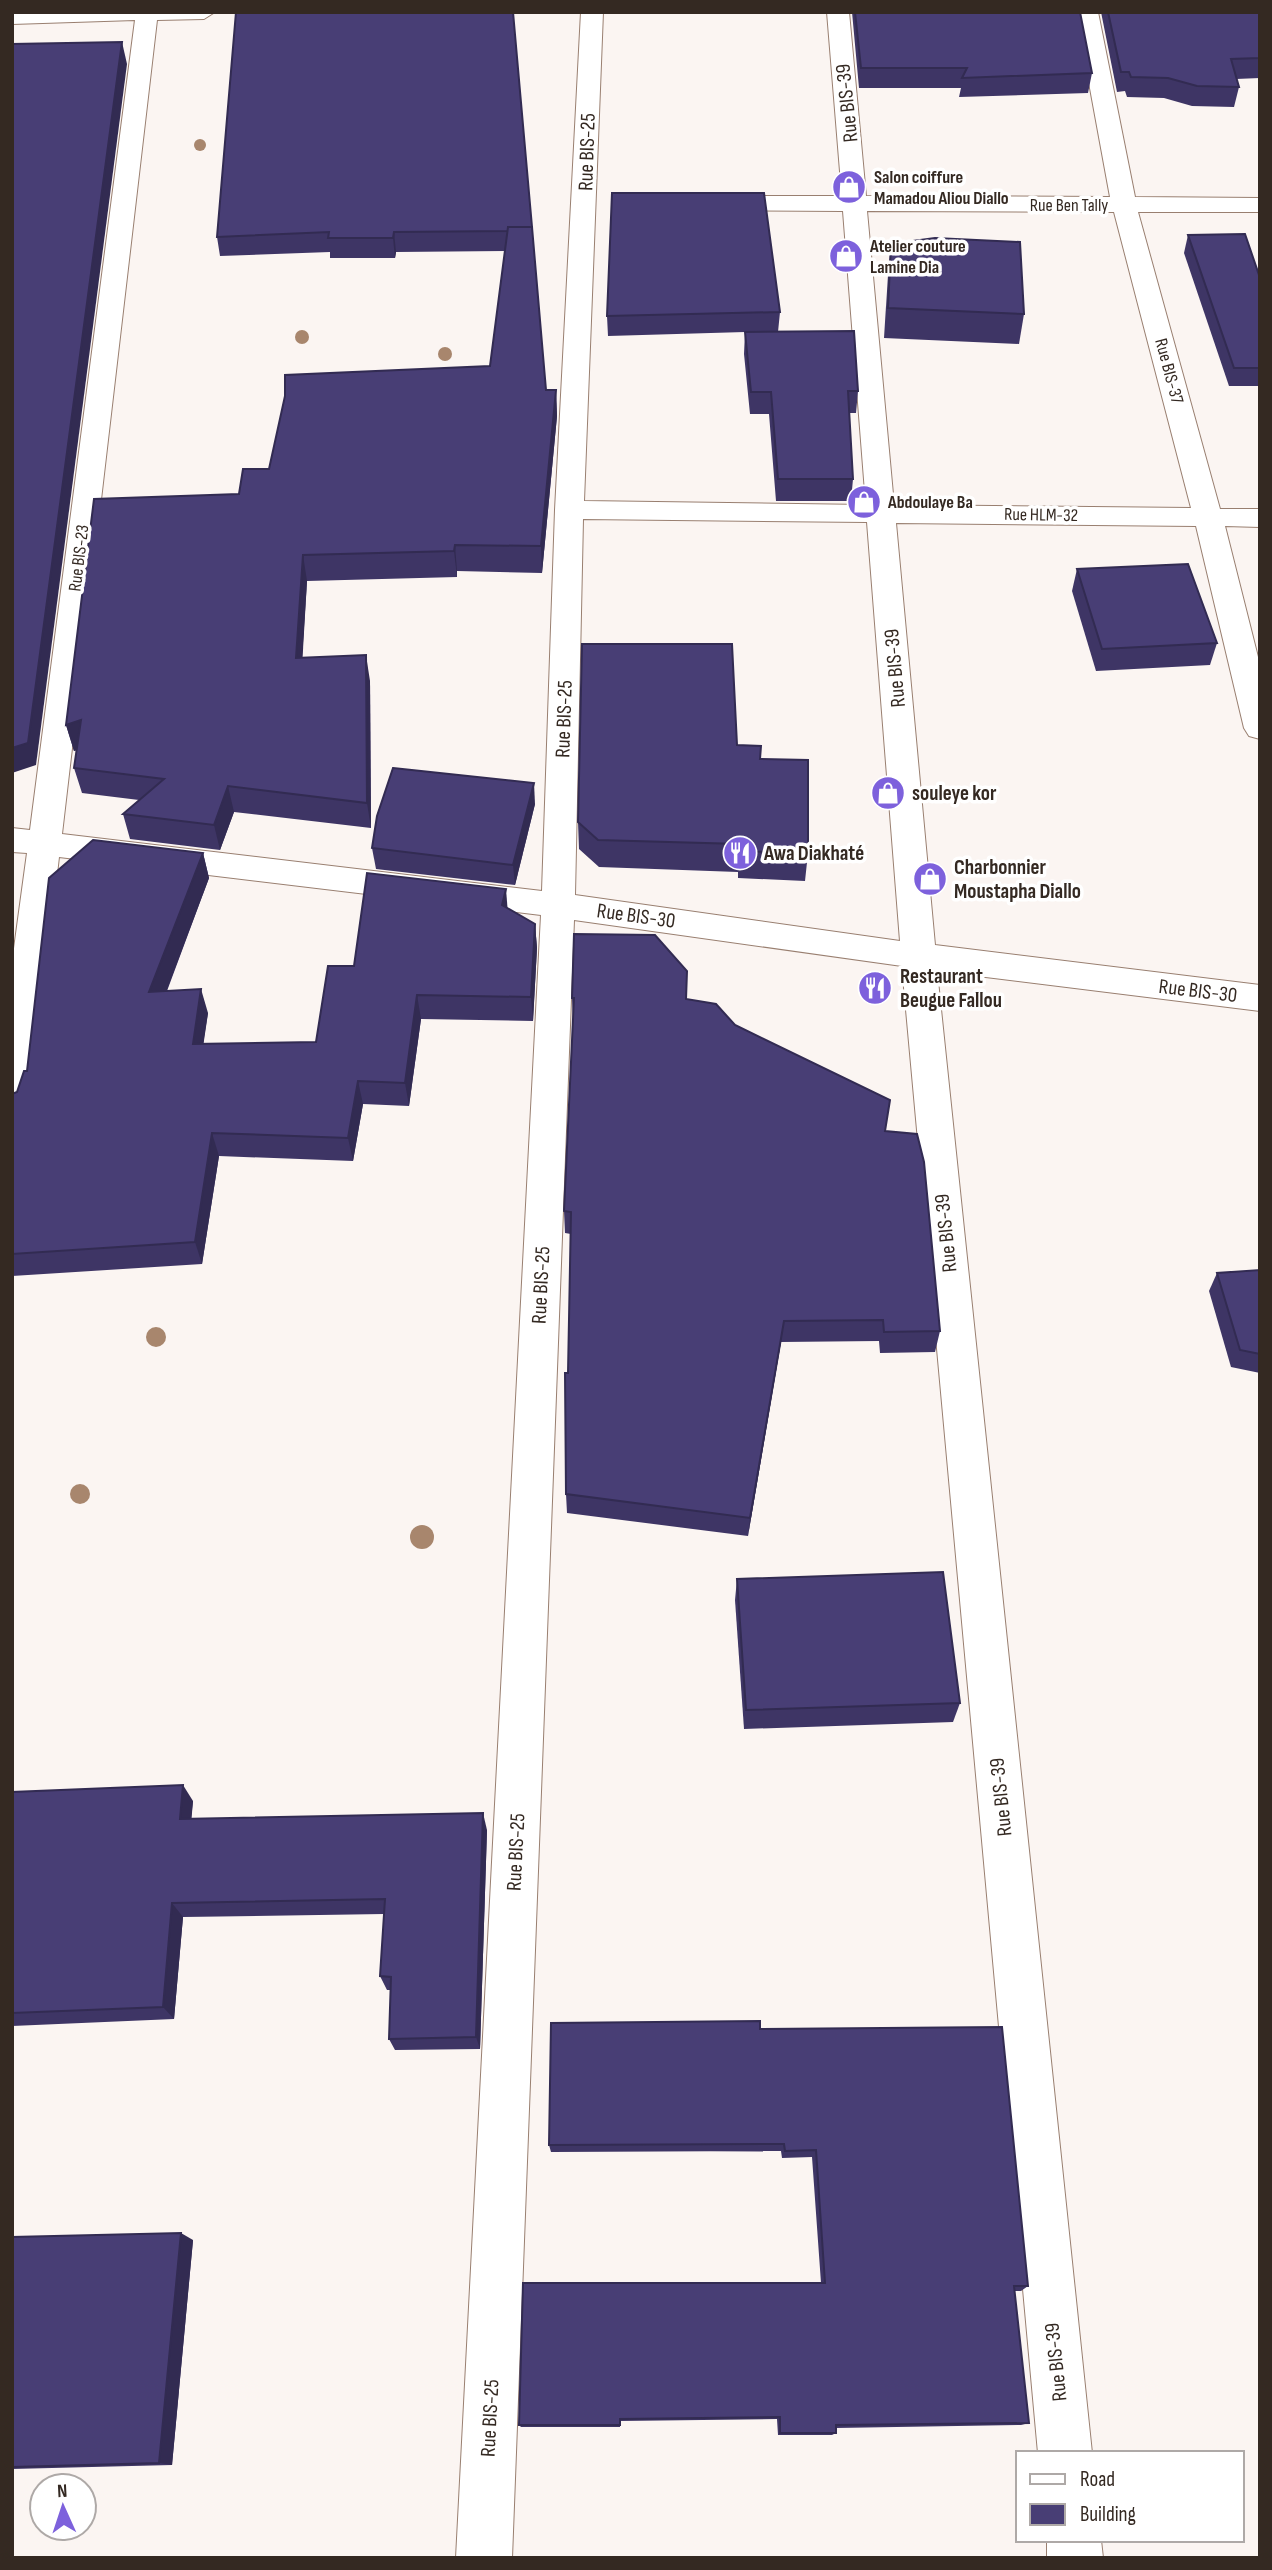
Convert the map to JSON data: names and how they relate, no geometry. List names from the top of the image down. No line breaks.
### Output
{"streets":{"street":["Rue BIS-39","Rue BIS-25","Rue Ben Tally","Rue BIS-37","Rue HLM-32","Rue BIS-23","Rue BIS-30"]},"crossings":[["Rue BIS-39","Rue Ben Tally"],["Rue BIS-39","Rue HLM-32"],["Rue BIS-39","Rue BIS-30"],["Rue BIS-25","Rue HLM-32"],["Rue BIS-25","Rue BIS-30"],["Rue Ben Tally","Rue BIS-37"],["Rue BIS-37","Rue HLM-32"],["Rue BIS-23","Rue BIS-30"]],"places":{"shop":["Salon coiffure Mamadou Aliou Diallo","Atelier couture Lamine Dia","Abdoulaye Ba","souleye kor","Charbonnier Moustapha Diallo"],"restaurant":["Awa Diakhaté","Restaurant Beugue Fallou"]},"legend":["Road","Building"],"north":"top"}
